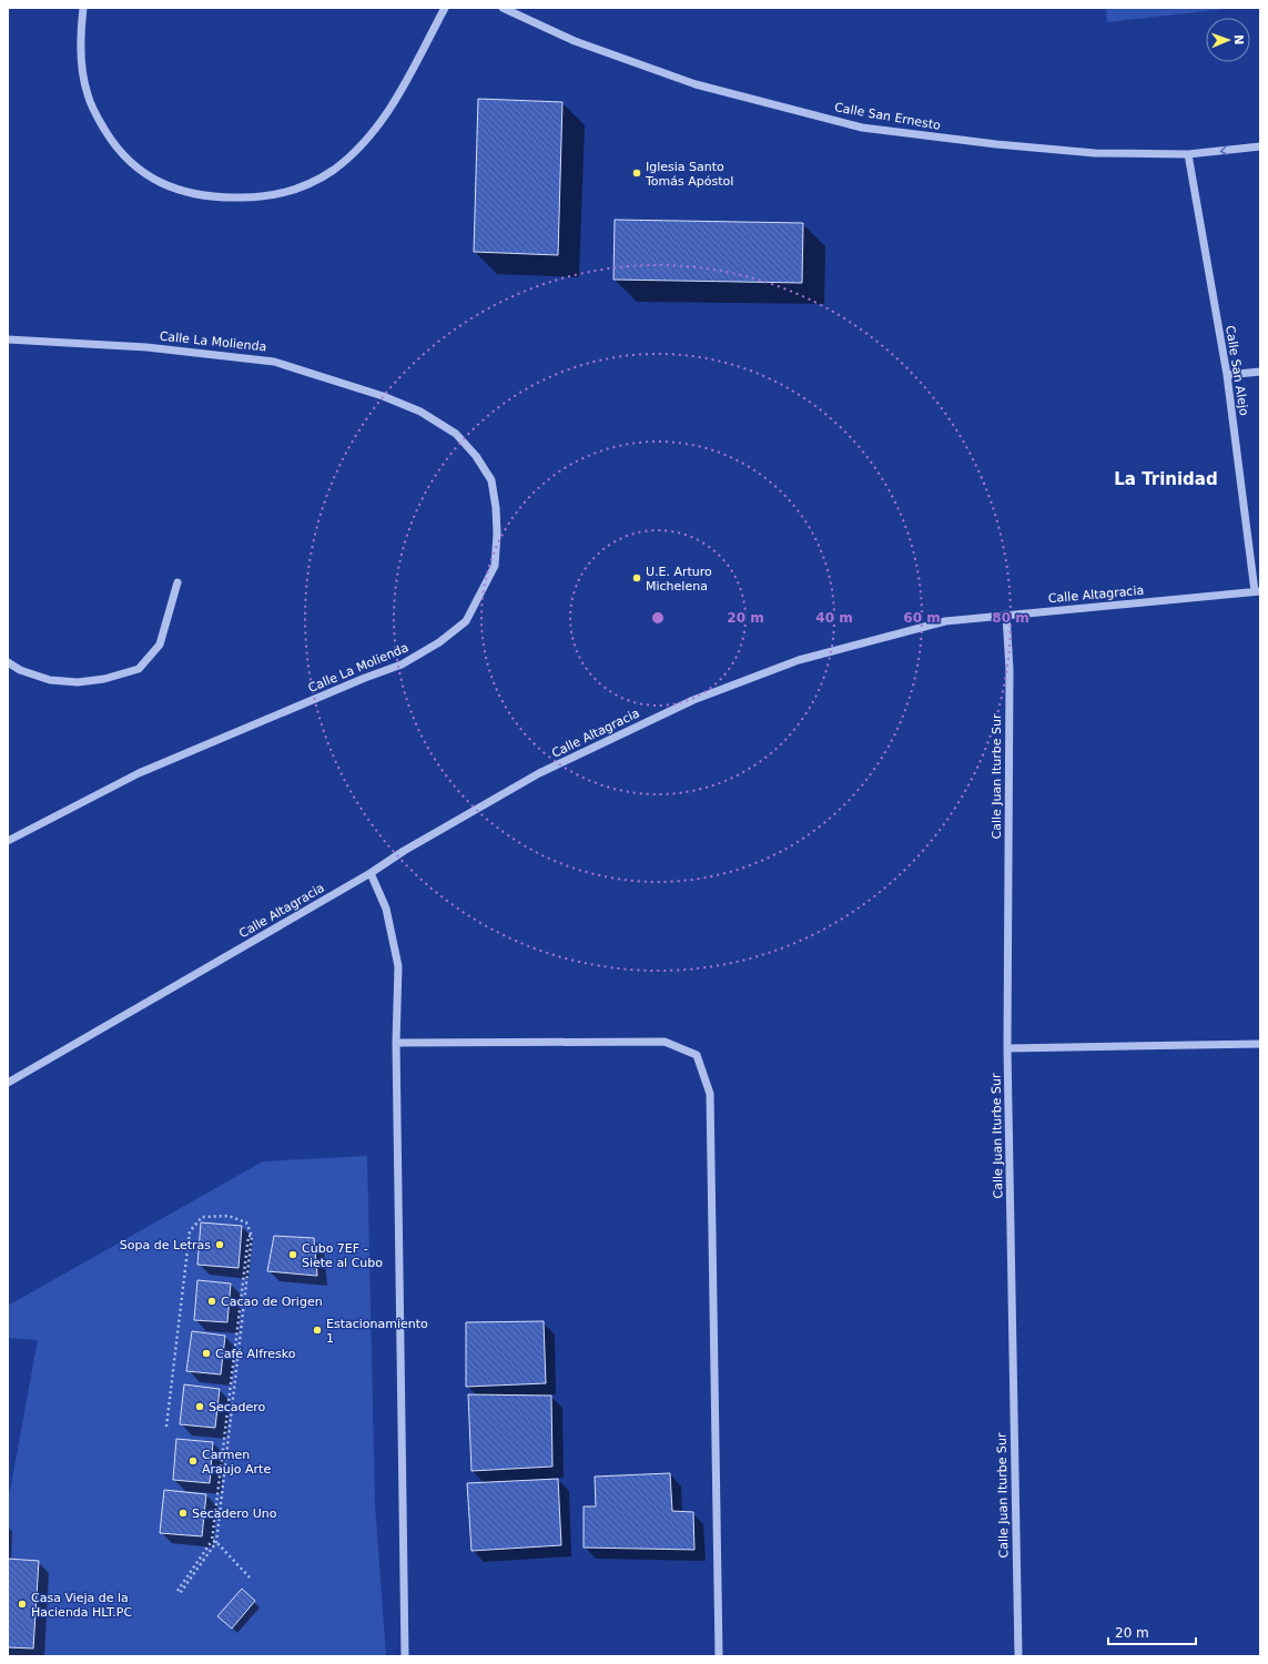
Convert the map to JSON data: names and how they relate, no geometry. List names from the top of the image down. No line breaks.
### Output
{"streets":{"street":["Calle San Ernesto","Calle La Molienda","Calle San Alejo","Calle Altagracia","Calle Juan Iturbe Sur"]},"crossings":[["Calle San Ernesto","Calle San Alejo"],["Calle San Alejo","Calle Altagracia"],["Calle Altagracia","Calle Juan Iturbe Sur"]],"districts":["La Trinidad"],"places":["Iglesia Santo Tomás Apóstol","U.E. Arturo Michelena","Sopa de Letras","Cubo 7EF - Siete al Cubo","Cacao de Origen","Estacionamiento 1","Café Alfresko","Secadero","Carmen Araujo Arte","Secadero Uno","Casa Vieja de la Hacienda HLT.PC"],"scale_bar":"20 m","north":"right","rings":["20 m","40 m","60 m","80 m"]}
